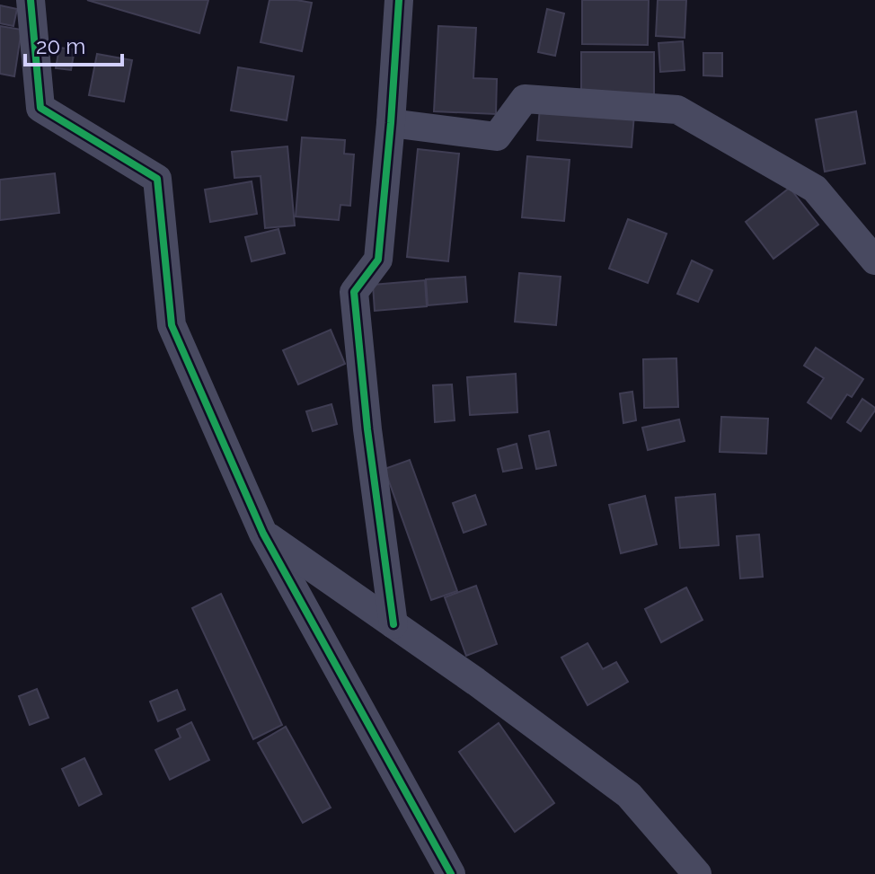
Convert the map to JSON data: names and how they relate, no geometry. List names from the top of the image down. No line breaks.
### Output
{"scale_bar":"20 m"}
